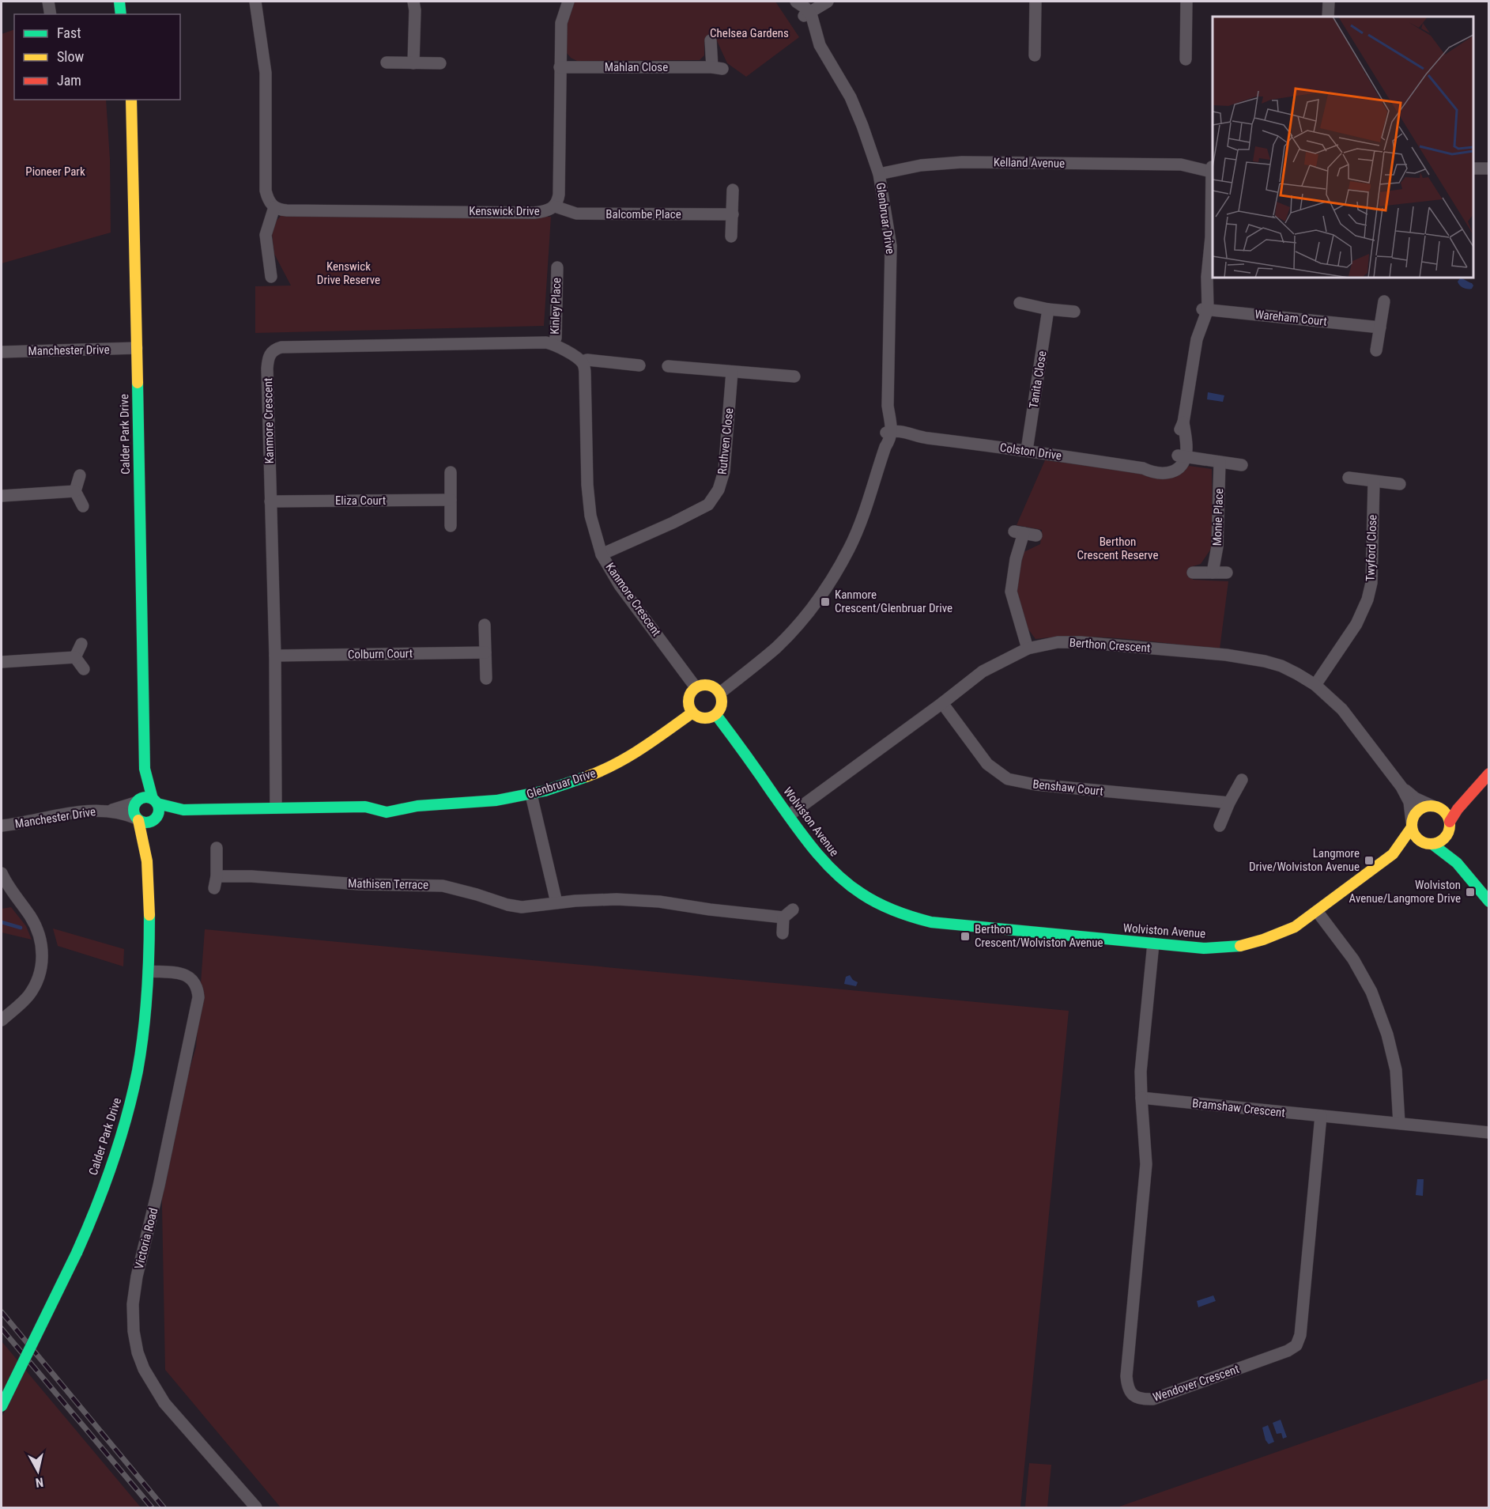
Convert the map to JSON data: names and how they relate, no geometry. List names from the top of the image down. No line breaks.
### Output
{"streets":{"street":["Mahlan Close","Kelland Avenue","Kenswick Drive","Balcombe Place","Glenbruar Drive","Kinley Place","Wareham Court","Manchester Drive","Tanita Close","Kanmore Crescent","Calder Park Drive","Ruthven Close","Colston Drive","Eliza Court","Monie Place","Twyford Close","Berthon Crescent","Colburn Court","Benshaw Court","Wolviston Avenue","Mathisen Terrace","Bramshaw Crescent","Victoria Road","Wendover Crescent"]},"crossings":[["Mahlan Close","Kenswick Drive"],["Kelland Avenue","Glenbruar Drive"],["Kenswick Drive","Balcombe Place"],["Glenbruar Drive","Manchester Drive"],["Glenbruar Drive","Kanmore Crescent"],["Glenbruar Drive","Calder Park Drive"],["Glenbruar Drive","Colston Drive"],["Glenbruar Drive","Wolviston Avenue"],["Kinley Place","Kanmore Crescent"],["Manchester Drive","Calder Park Drive"],["Tanita Close","Colston Drive"],["Kanmore Crescent","Ruthven Close"],["Kanmore Crescent","Eliza Court"],["Kanmore Crescent","Colburn Court"],["Kanmore Crescent","Wolviston Avenue"],["Calder Park Drive","Victoria Road"],["Twyford Close","Berthon Crescent"],["Berthon Crescent","Benshaw Court"],["Berthon Crescent","Wolviston Avenue"],["Bramshaw Crescent","Wendover Crescent"]],"parks":["Chelsea Gardens","Pioneer Park","Kenswick Drive Reserve","Berthon Crescent Reserve"],"places":{"transit":["Kanmore Crescent/Glenbruar Drive","Langmore Drive/Wolviston Avenue","Wolviston Avenue/Langmore Drive","Berthon Crescent/Wolviston Avenue"]},"legend":["Fast","Slow","Jam"],"north":"bottom"}
